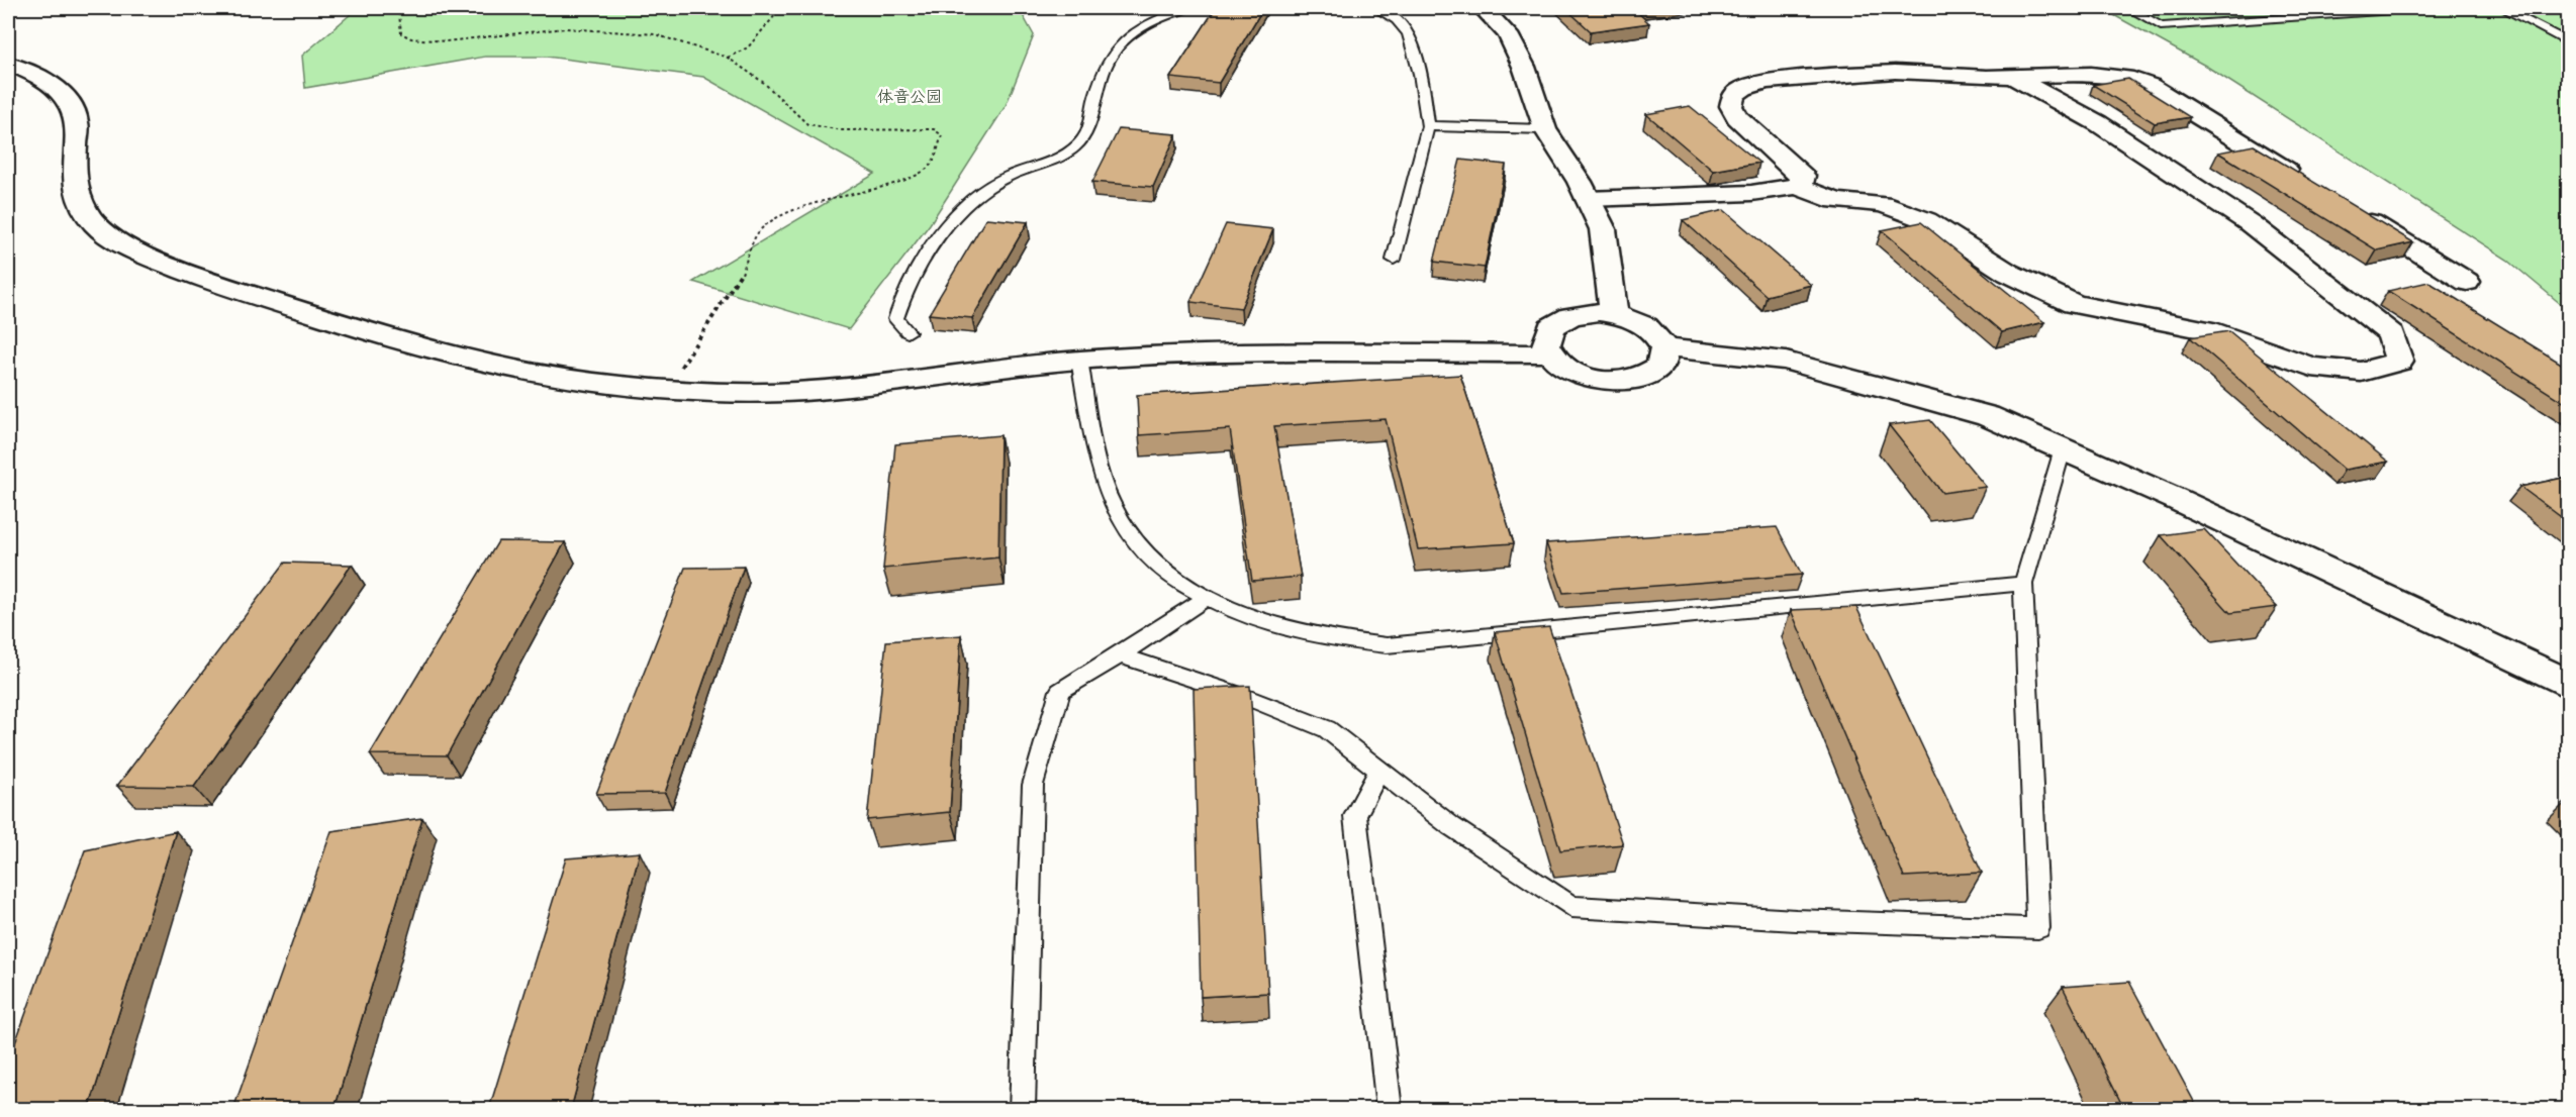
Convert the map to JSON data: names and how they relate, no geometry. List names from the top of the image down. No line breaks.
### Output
{"parks":["体音公园"]}
